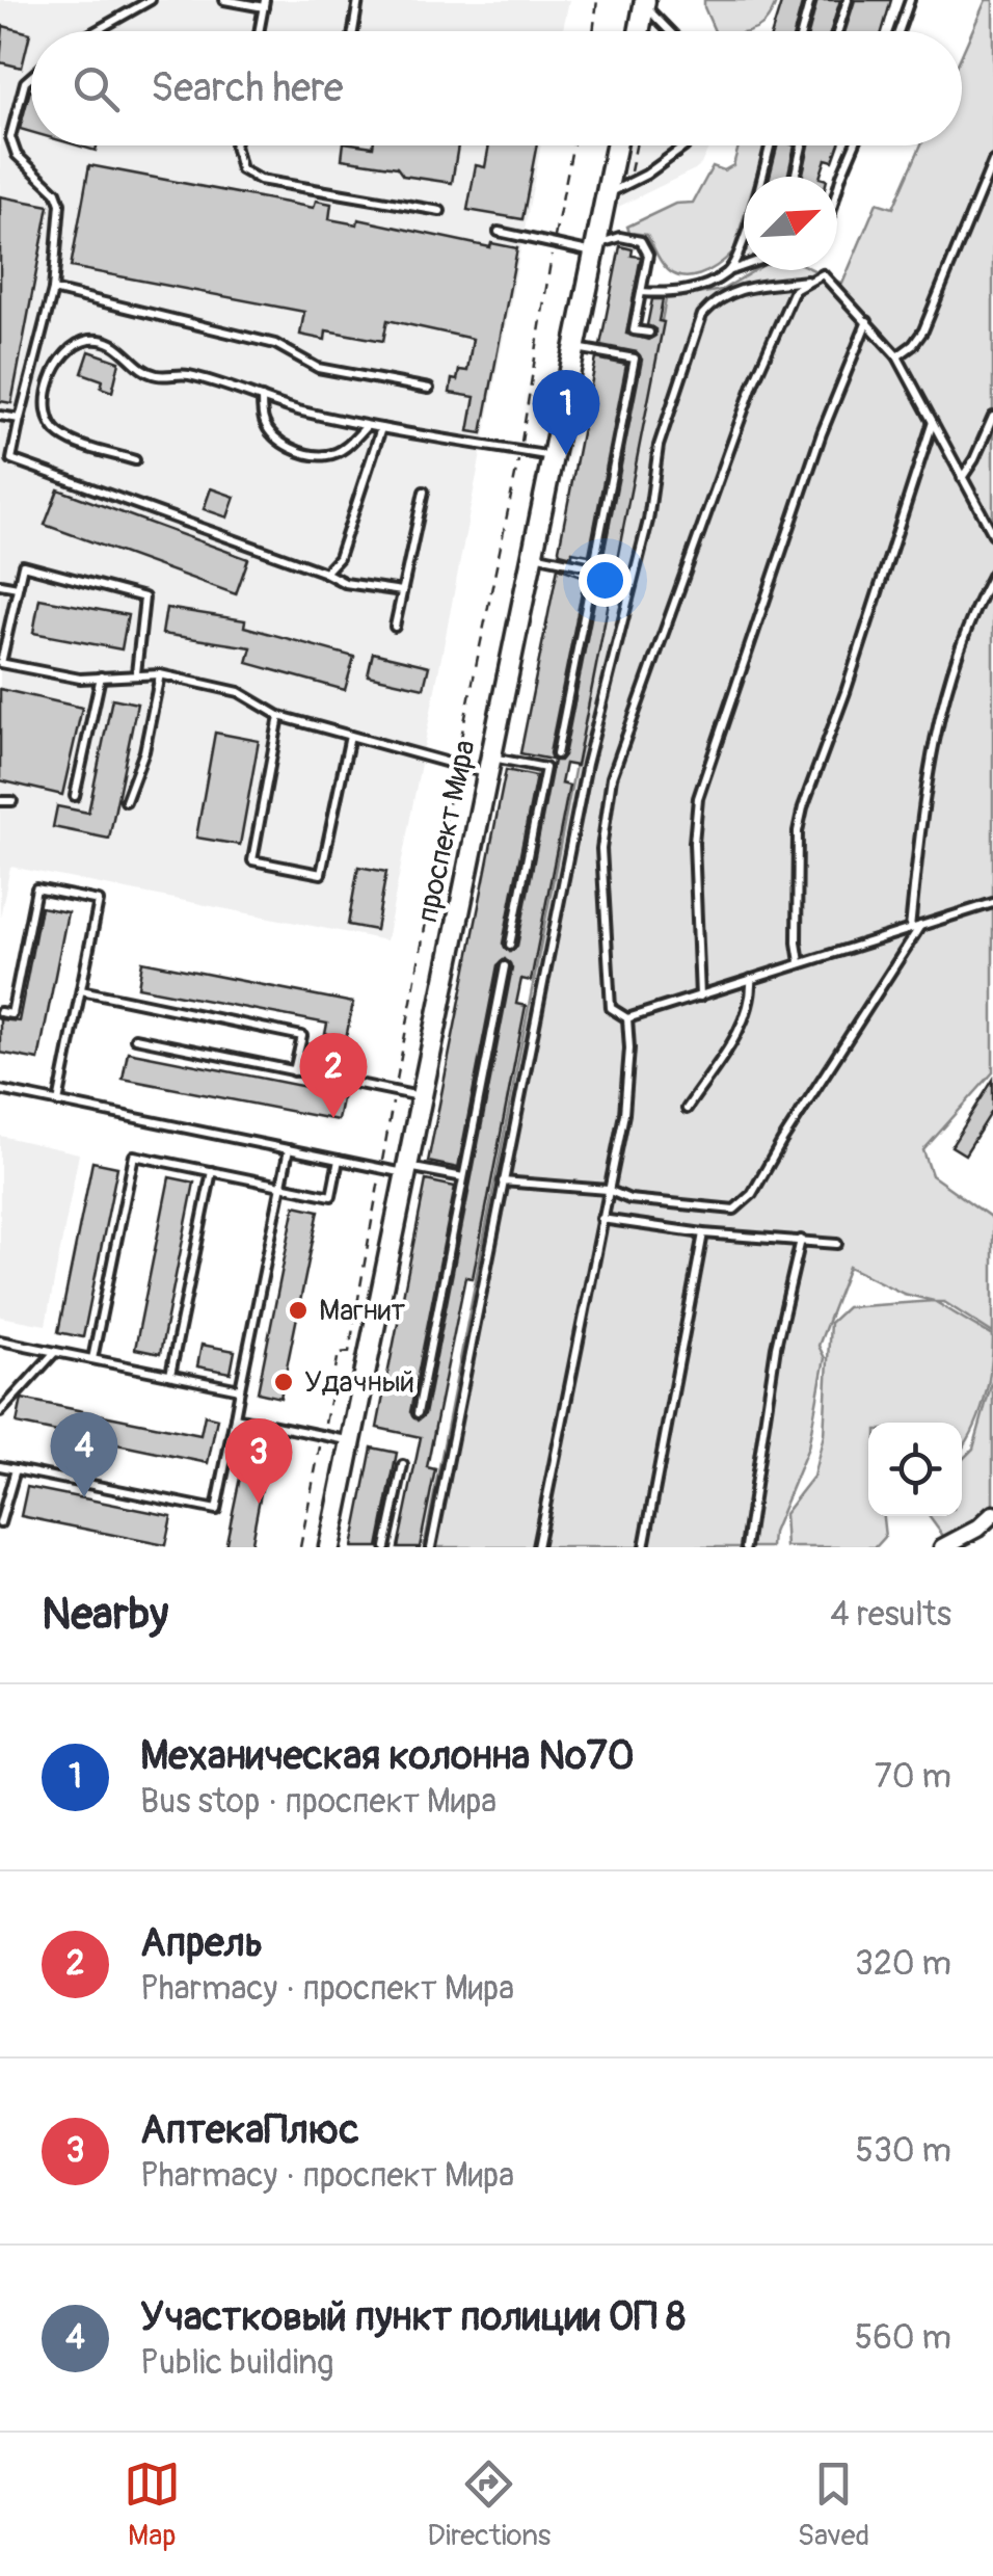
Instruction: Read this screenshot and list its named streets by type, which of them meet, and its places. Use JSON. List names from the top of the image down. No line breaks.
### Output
{"streets":{"street":["проспект Мира"]},"places":["Магнит","Удачный"],"north":"top right","page":{"search":"Search here","pins":["1","2","4","3"],"heading":["Nearby","4 results"],"list":[{"mark":"1","name":"Механическая колонна №70","note":"Bus stop · проспект Мира","value":"70 m"},{"mark":"2","name":"Апрель","note":"Pharmacy · проспект Мира","value":"320 m"},{"mark":"3","name":"АптекаПлюс","note":"Pharmacy · проспект Мира","value":"530 m"},{"mark":"4","name":"Участковый пункт полиции ОП 8","note":"Public building","value":"560 m"}],"nav":["Map","Directions","Saved"]}}
